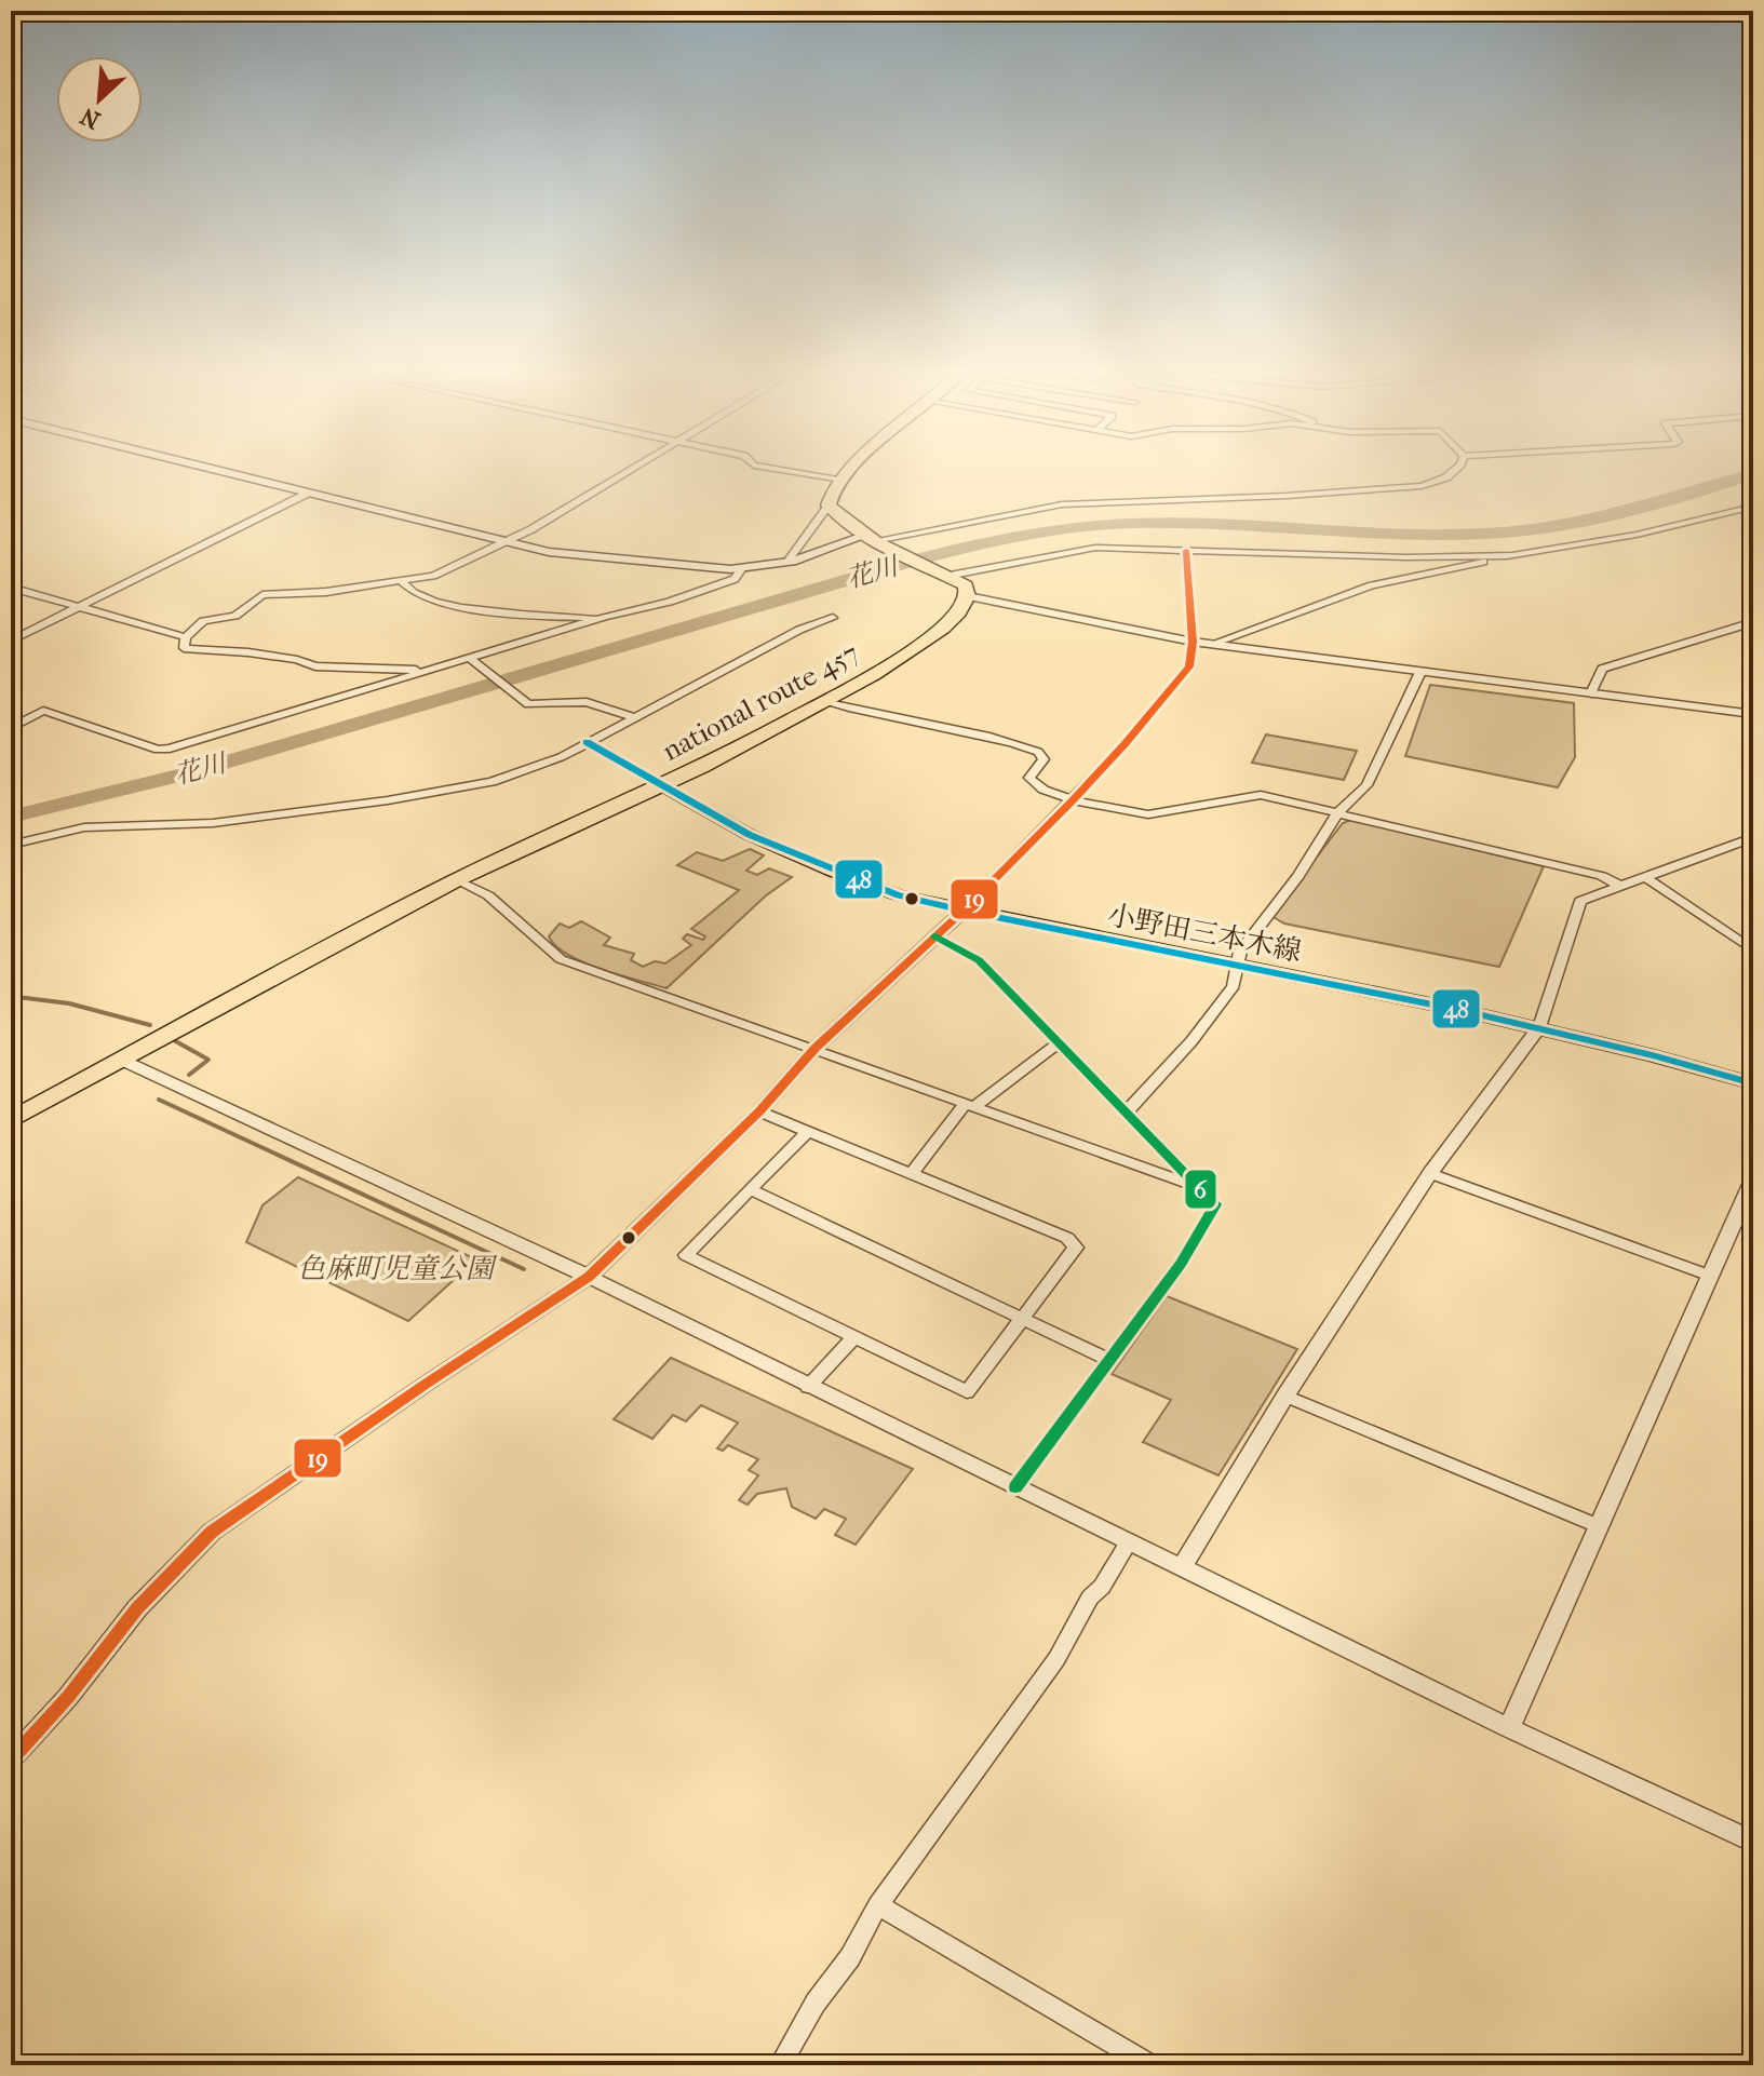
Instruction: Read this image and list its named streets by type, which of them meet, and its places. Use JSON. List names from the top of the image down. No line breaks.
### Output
{"streets":{"highway":["national route 457"],"main road":["小野田三本木線"]},"crossings":[["national route 457","小野田三本木線"]],"water":["花川"],"parks":["色麻町児童公園"],"lines":["transit line 19","transit line 48","transit line 6"],"north":"bottom left"}
